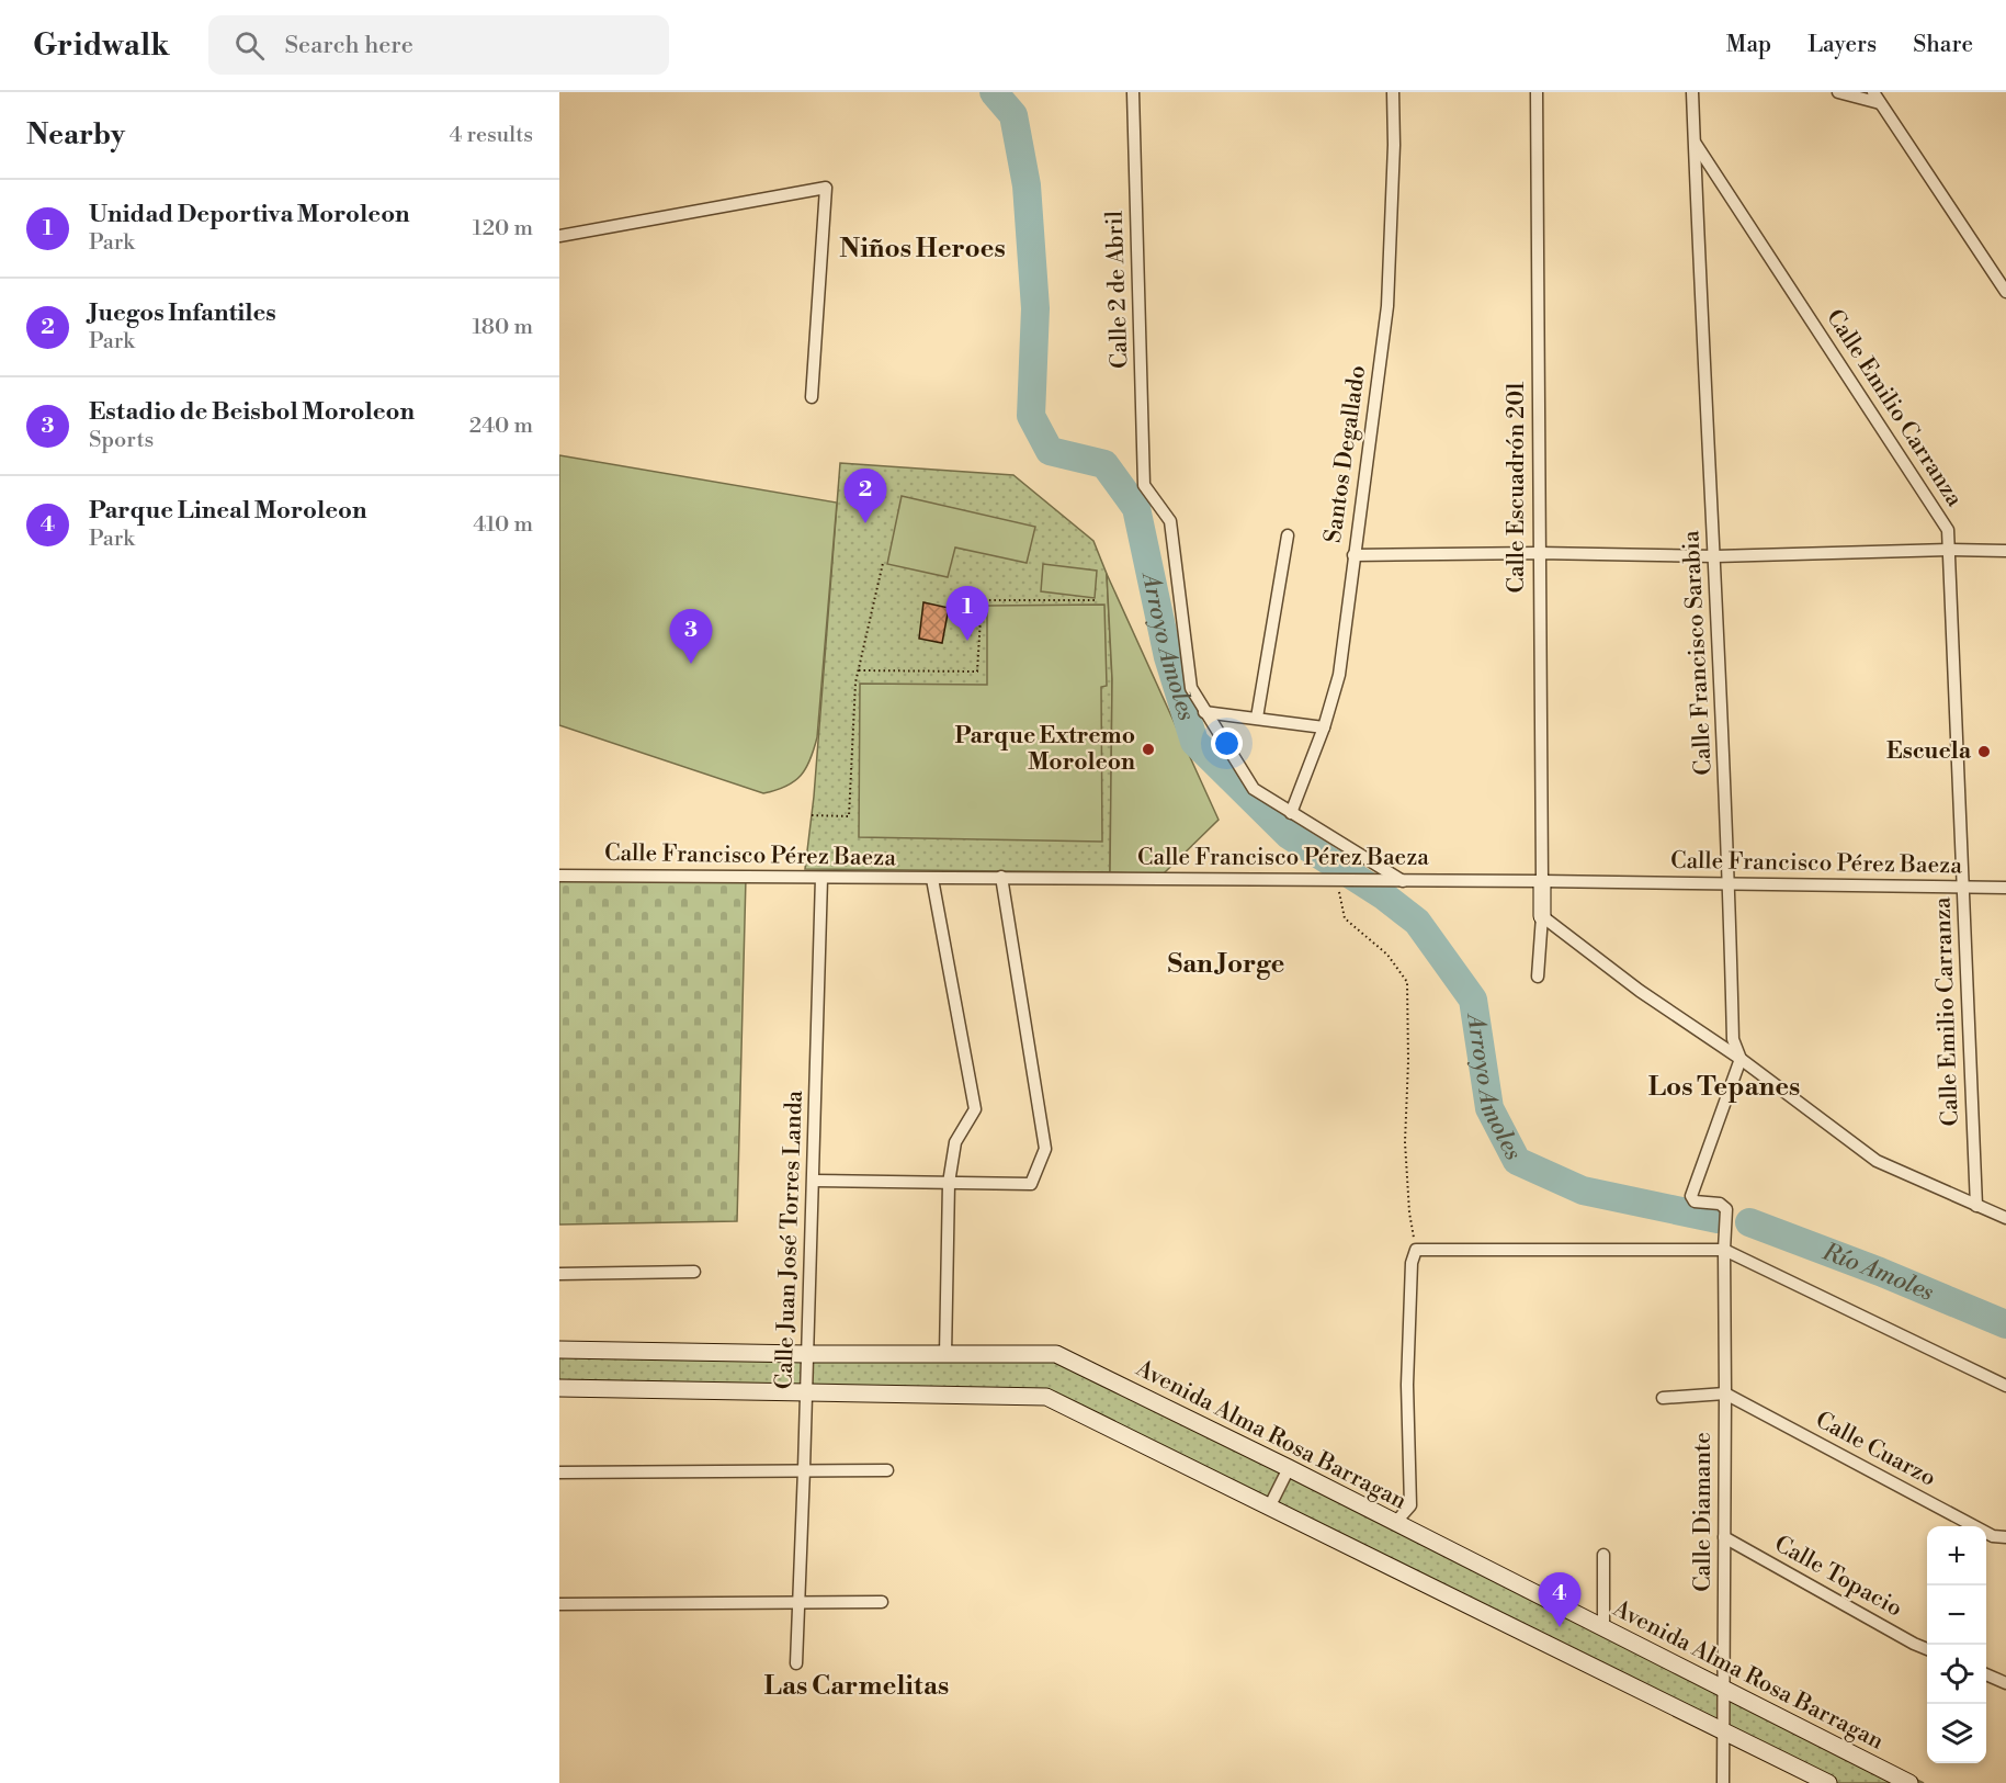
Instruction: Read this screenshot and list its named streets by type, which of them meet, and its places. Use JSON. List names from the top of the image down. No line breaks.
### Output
{"streets":{"street":["Calle 2 de Abril","Calle Emilio Carranza","Santos Degallado","Calle Escuadrón 201","Calle Francisco Sarabia","Calle Francisco Pérez Baeza","Calle Juan José Torres Landa","Avenida Alma Rosa Barragan","Calle Cuarzo","Calle Diamante","Calle Topacio"]},"crossings":[["Calle Emilio Carranza","Calle Francisco Sarabia"],["Calle Emilio Carranza","Calle Francisco Pérez Baeza"],["Calle Escuadrón 201","Calle Francisco Pérez Baeza"],["Calle Francisco Sarabia","Calle Francisco Pérez Baeza"],["Calle Francisco Sarabia","Calle Diamante"],["Calle Francisco Pérez Baeza","Calle Juan José Torres Landa"],["Calle Juan José Torres Landa","Avenida Alma Rosa Barragan"],["Avenida Alma Rosa Barragan","Calle Diamante"],["Calle Cuarzo","Calle Diamante"],["Calle Diamante","Calle Topacio"]],"districts":["Niños Heroes","San Jorge","Los Tepanes","Las Carmelitas"],"water":["Arroyo Amoles","Río Amoles"],"places":["Parque Extremo Moroleon","Escuela"],"page":{"header":"Gridwalk","search":"Search here","nav":["Map","Layers","Share"],"heading":["Nearby","4 results"],"list":[{"mark":"1","name":"Unidad Deportiva Moroleon","note":"Park","value":"120 m"},{"mark":"2","name":"Juegos Infantiles","note":"Park","value":"180 m"},{"mark":"3","name":"Estadio de Beisbol Moroleon","note":"Sports","value":"240 m"},{"mark":"4","name":"Parque Lineal Moroleon","note":"Park","value":"410 m"}],"pins":["2","1","3","4"],"map_buttons":["+","−"]}}
